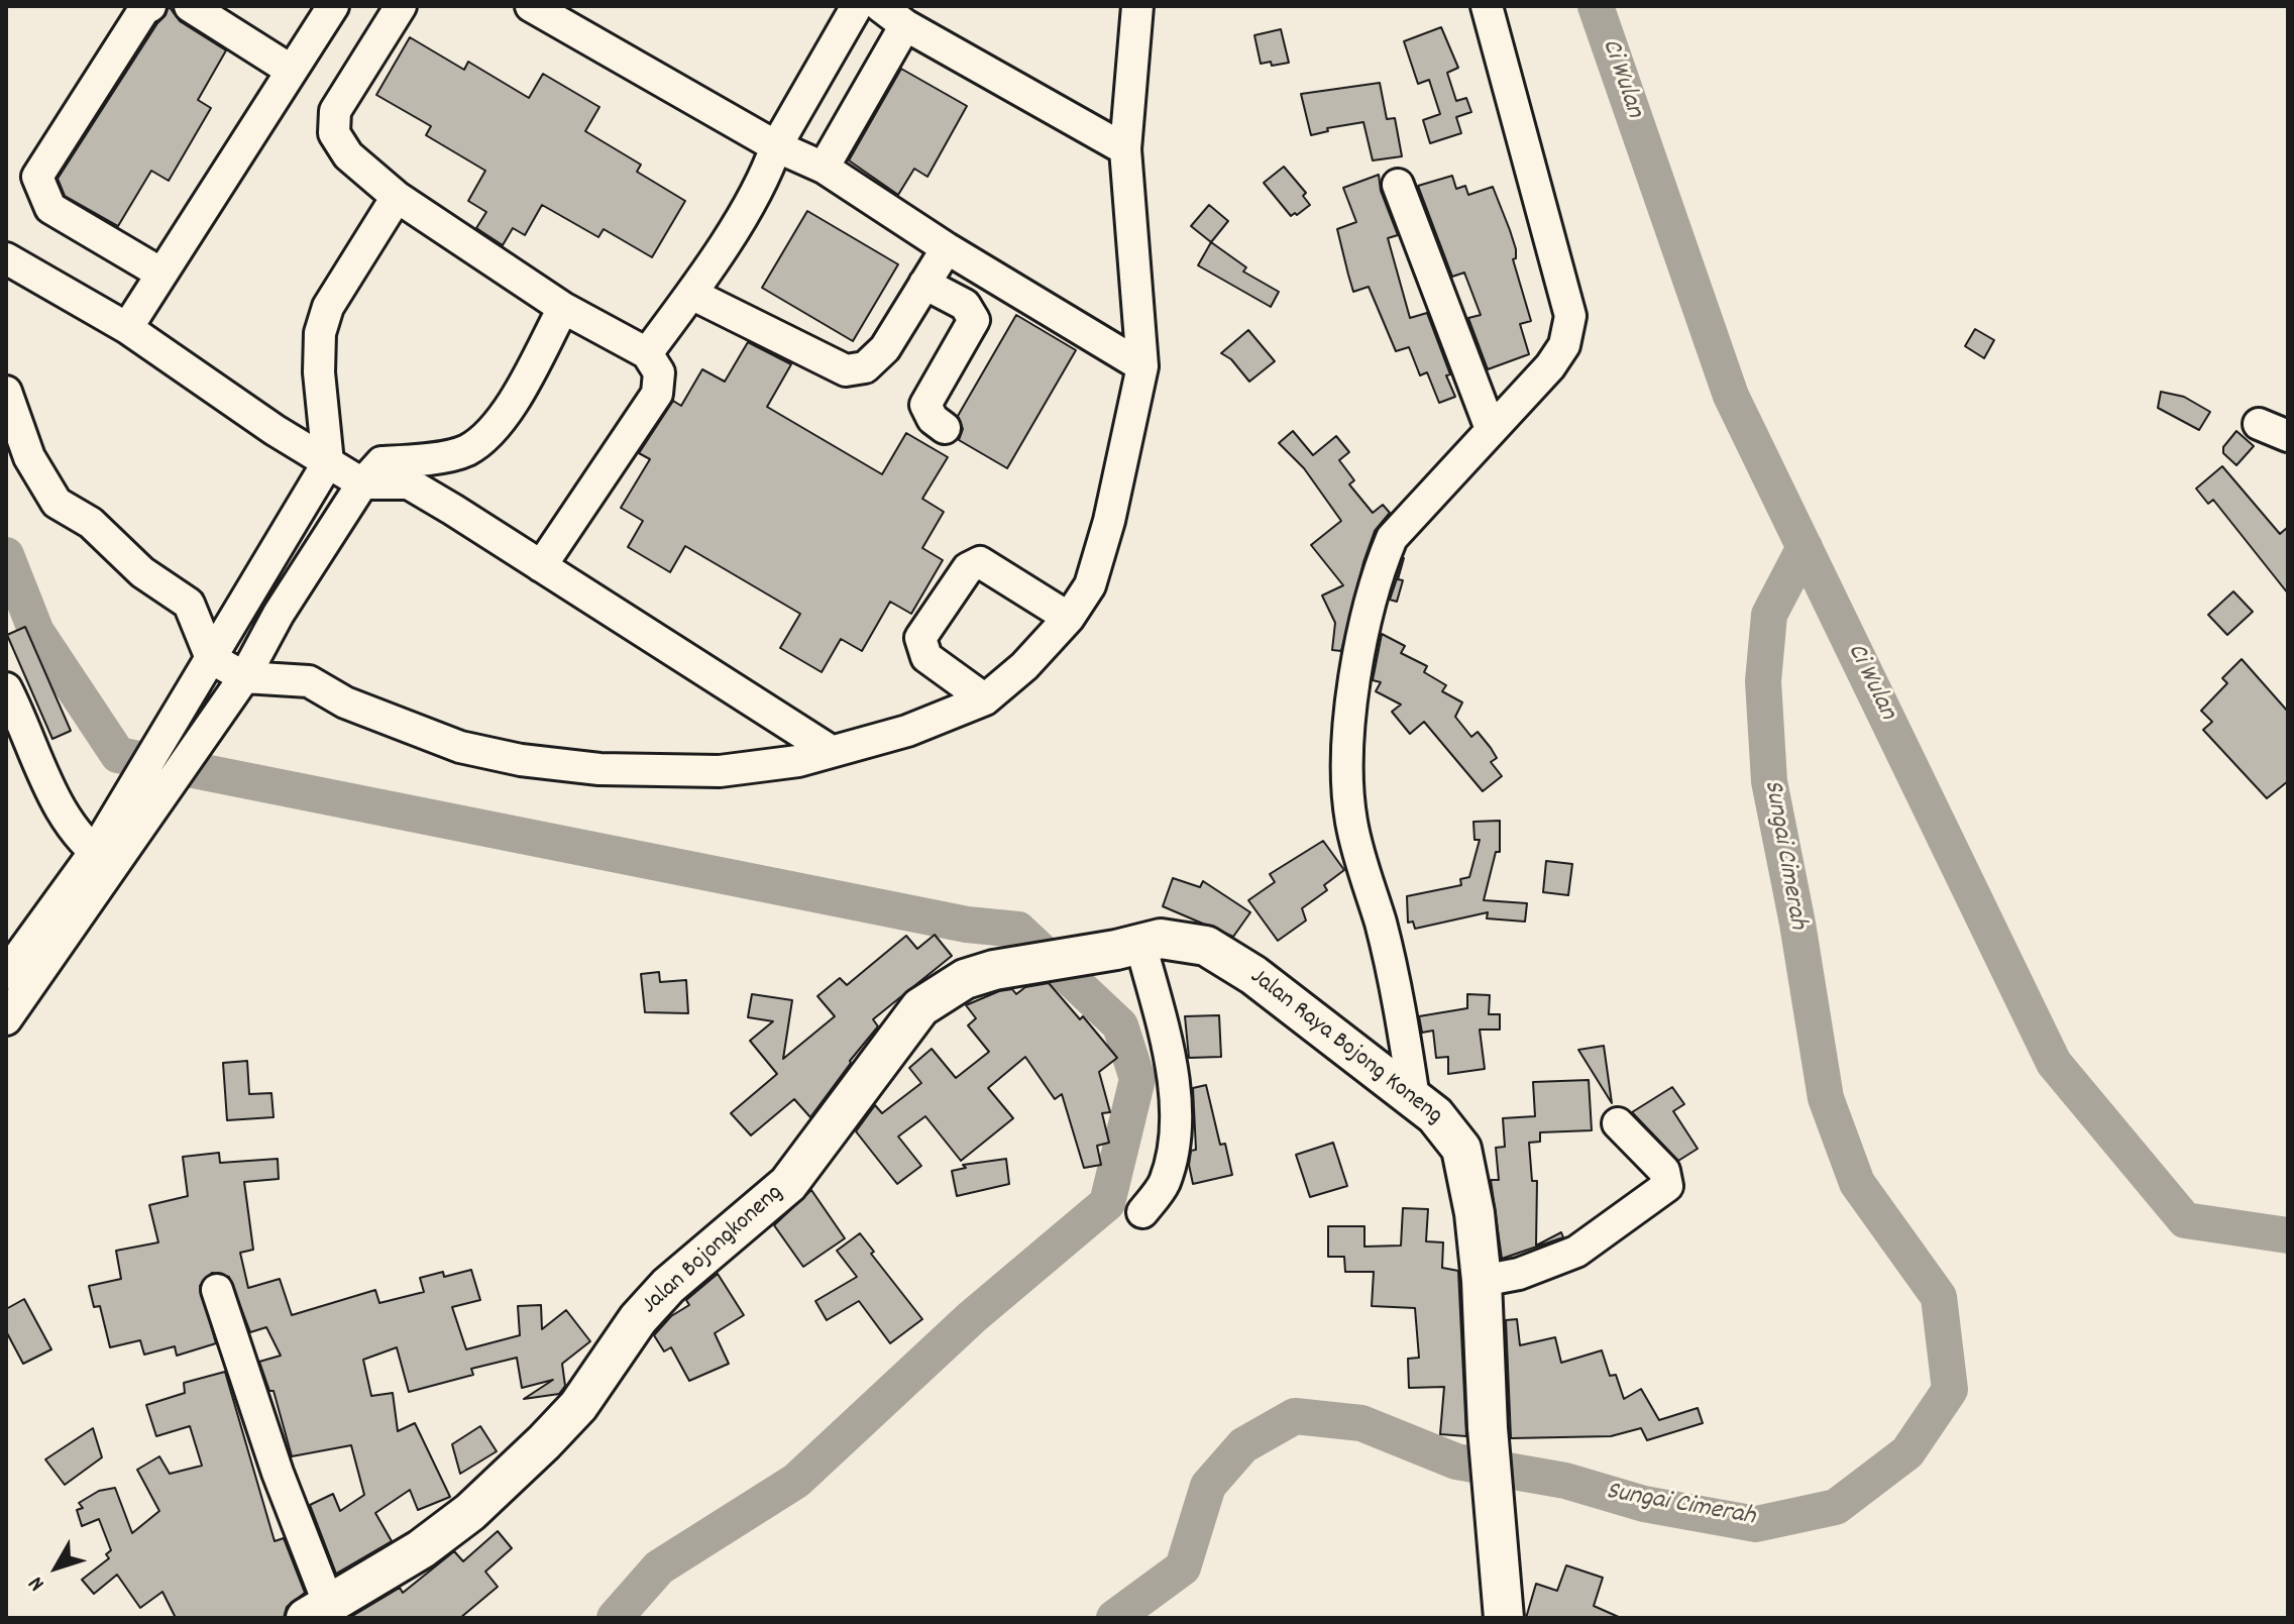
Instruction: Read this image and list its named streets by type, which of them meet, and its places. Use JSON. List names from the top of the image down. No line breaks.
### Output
{"streets":{"main road":["Jalan Raya Bojong Koneng","Jalan Bojongkoneng"]},"crossings":[["Jalan Raya Bojong Koneng","Jalan Bojongkoneng"]],"water":["Ci Wulan","Sungai Cimerah"],"north":"bottom left"}
